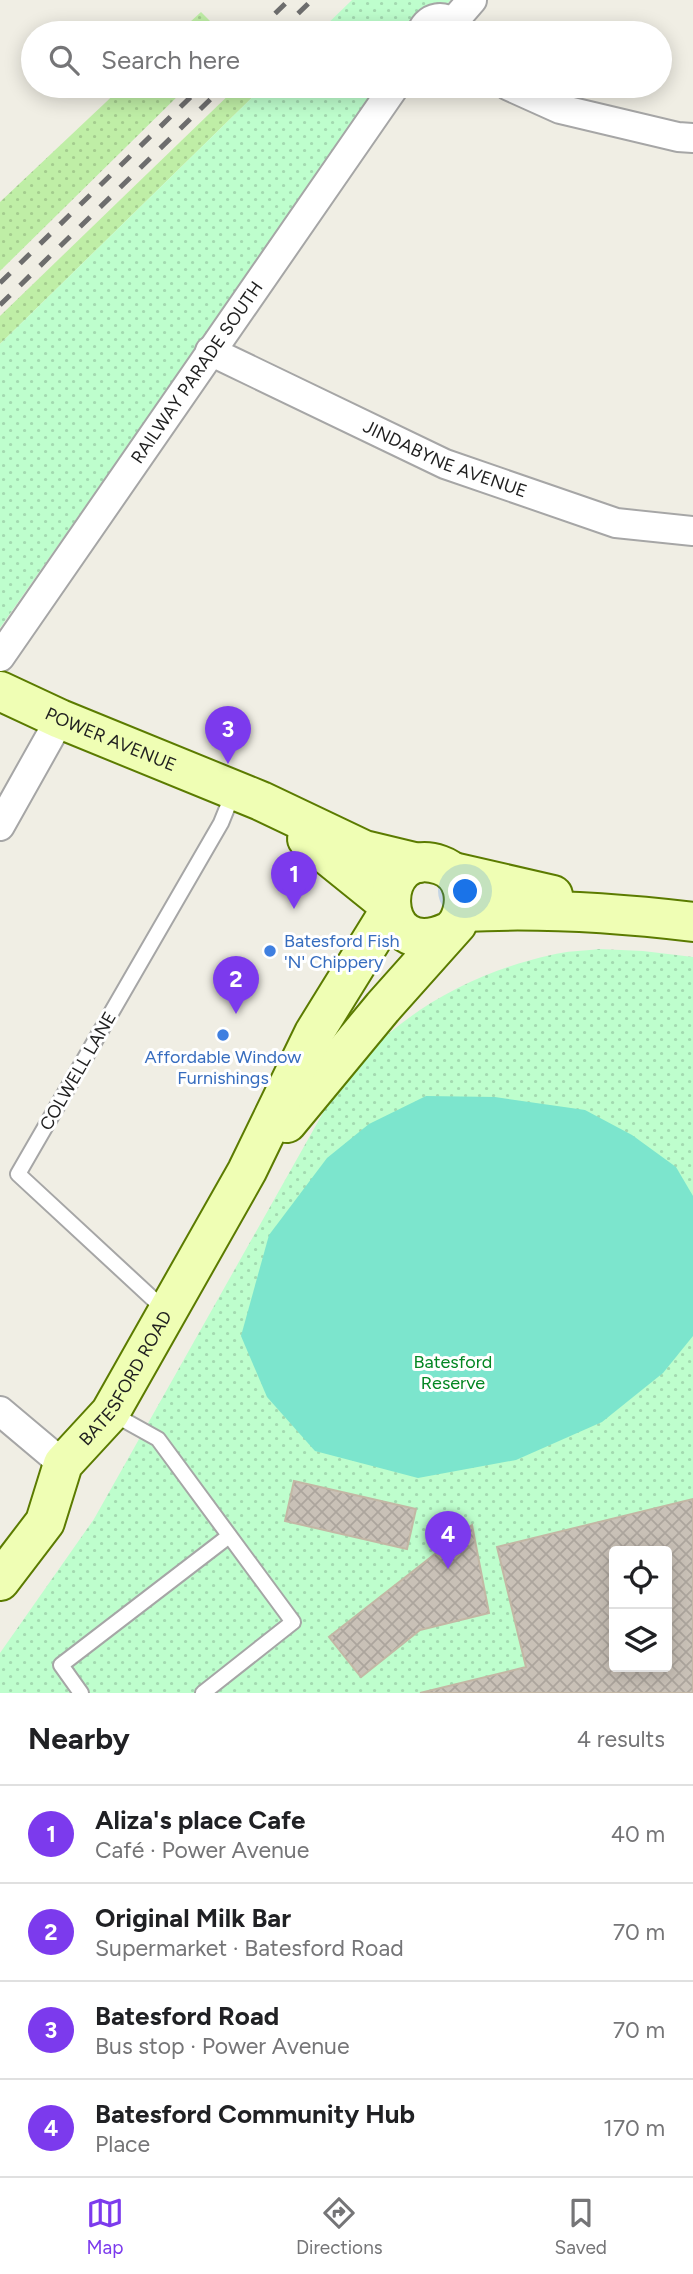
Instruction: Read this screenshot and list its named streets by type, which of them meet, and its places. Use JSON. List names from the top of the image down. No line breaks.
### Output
{"streets":{"street":["RAILWAY PARADE SOUTH","JINDABYNE AVENUE","POWER AVENUE","BATESFORD ROAD"],"lane":["COLWELL LANE"]},"crossings":[["RAILWAY PARADE SOUTH","JINDABYNE AVENUE"],["POWER AVENUE","COLWELL LANE"],["POWER AVENUE","BATESFORD ROAD"],["COLWELL LANE","BATESFORD ROAD"]],"parks":["Batesford Reserve"],"places":["Batesford Fish 'N' Chippery","Affordable Window Furnishings"],"page":{"search":"Search here","pins":["3","1","2","4"],"heading":["Nearby","4 results"],"list":[{"mark":"1","name":"Aliza's place Cafe","note":"Café · Power Avenue","value":"40 m"},{"mark":"2","name":"Original Milk Bar","note":"Supermarket · Batesford Road","value":"70 m"},{"mark":"3","name":"Batesford Road","note":"Bus stop · Power Avenue","value":"70 m"},{"mark":"4","name":"Batesford Community Hub","note":"Place","value":"170 m"}],"nav":["Map","Directions","Saved"]}}
